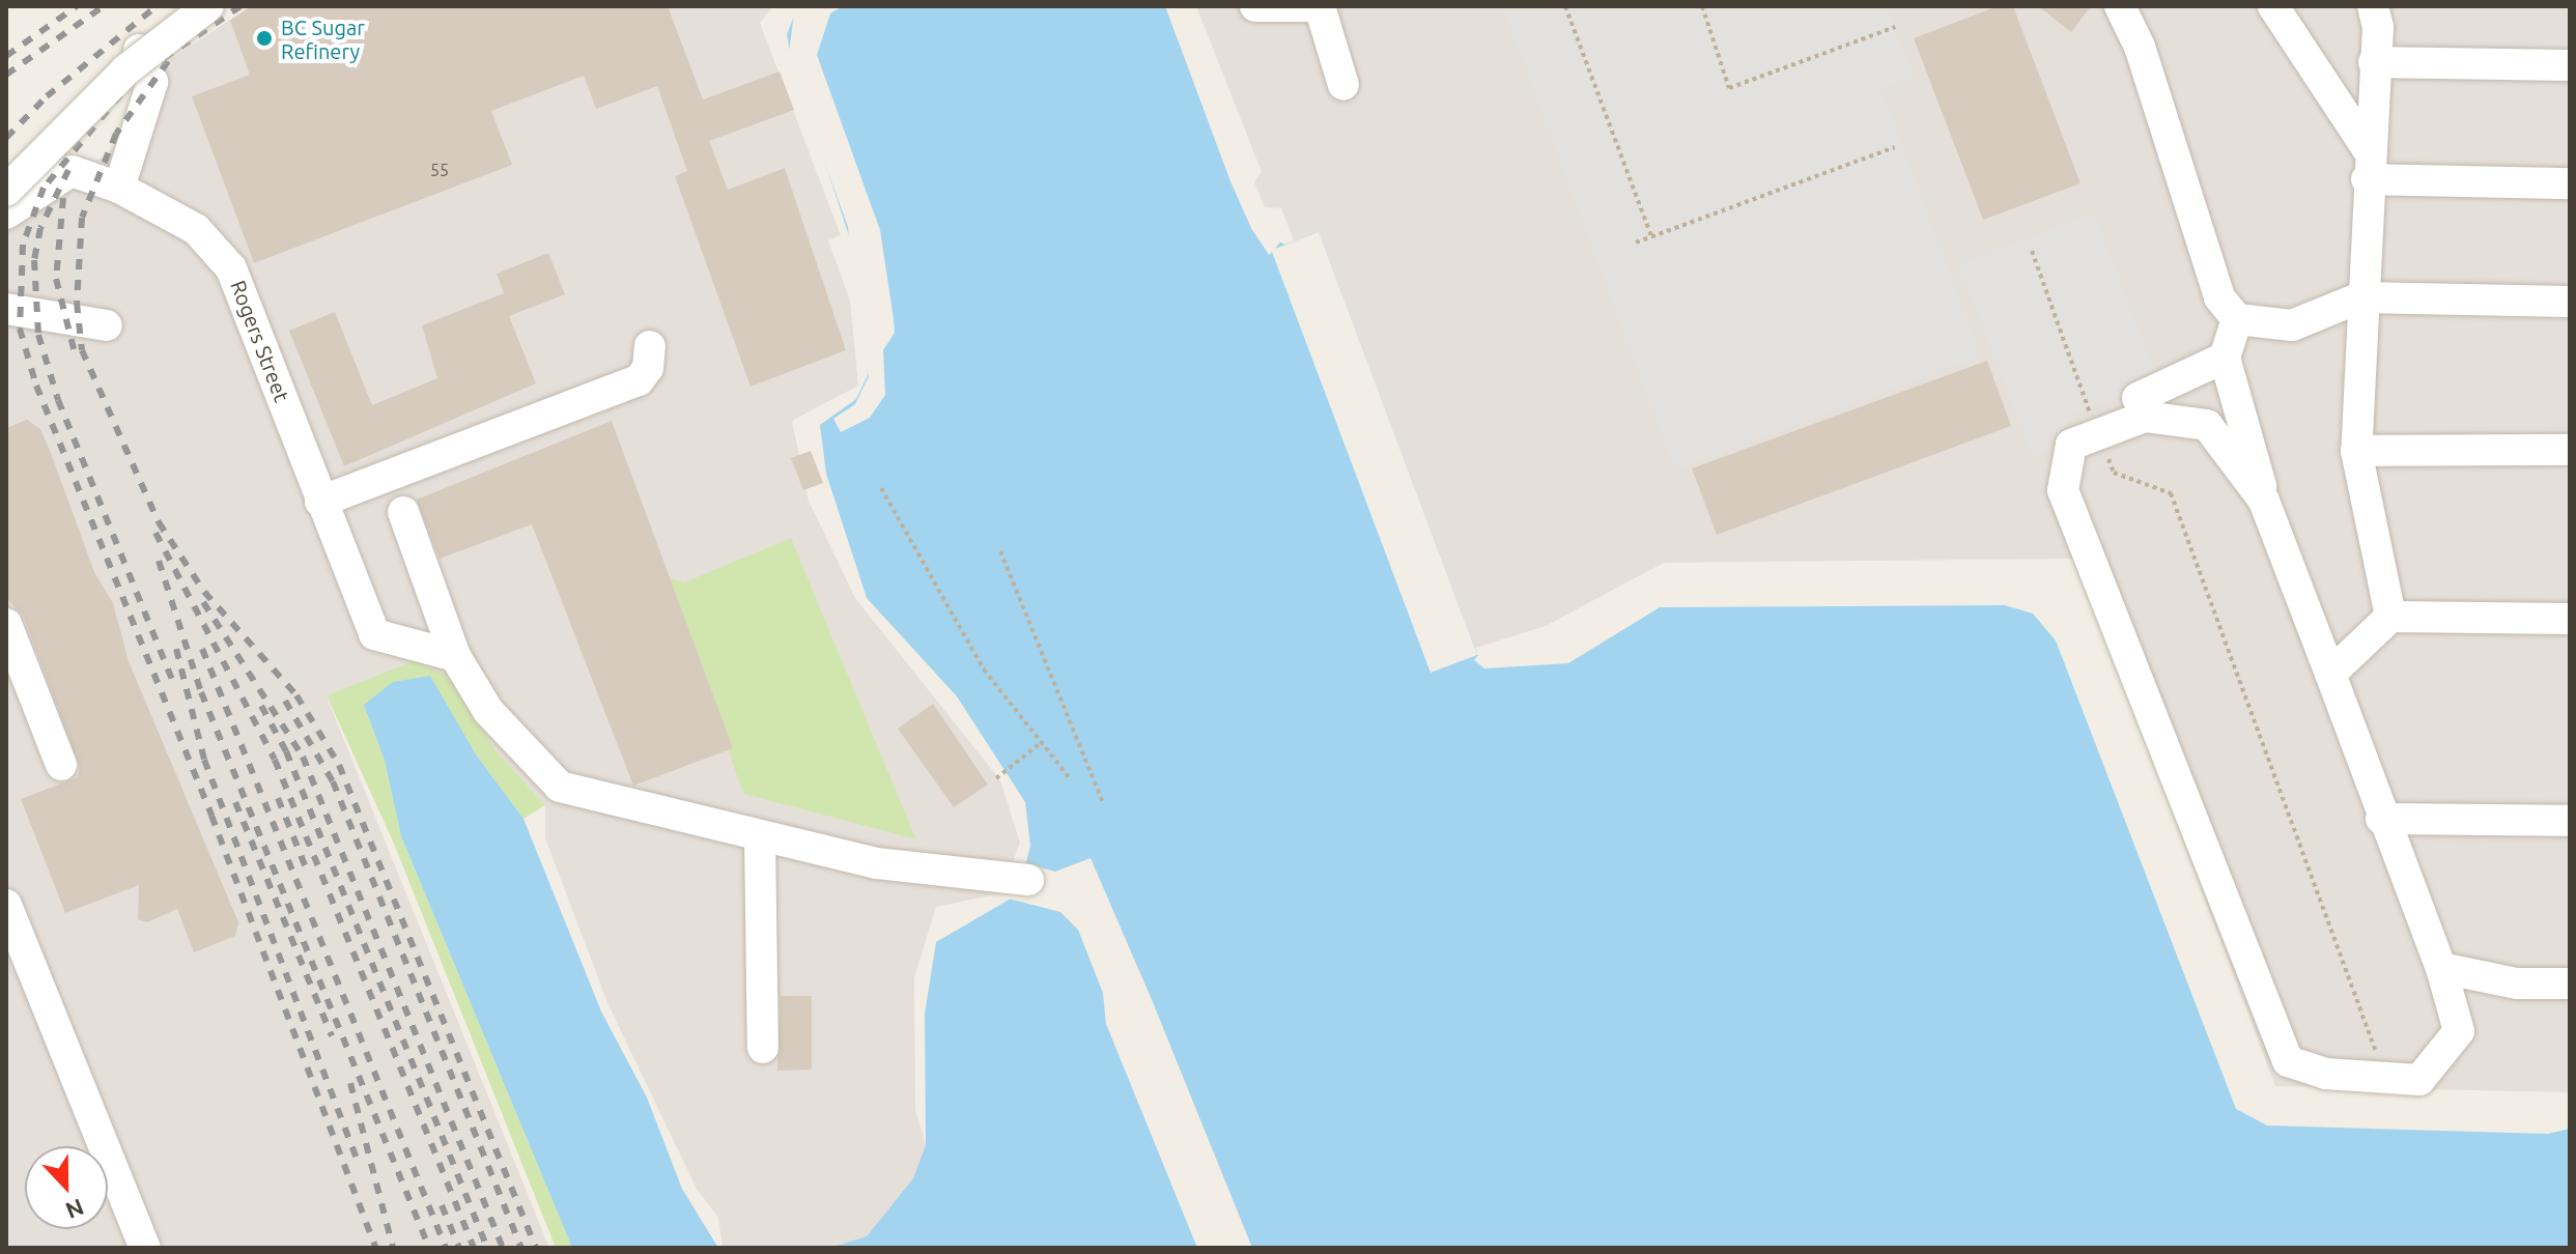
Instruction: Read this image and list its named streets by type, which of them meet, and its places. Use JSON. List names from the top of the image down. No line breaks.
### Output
{"streets":{"street":["Rogers Street"]},"places":["BC Sugar Refinery"],"house_numbers":["55"],"north":"bottom"}
